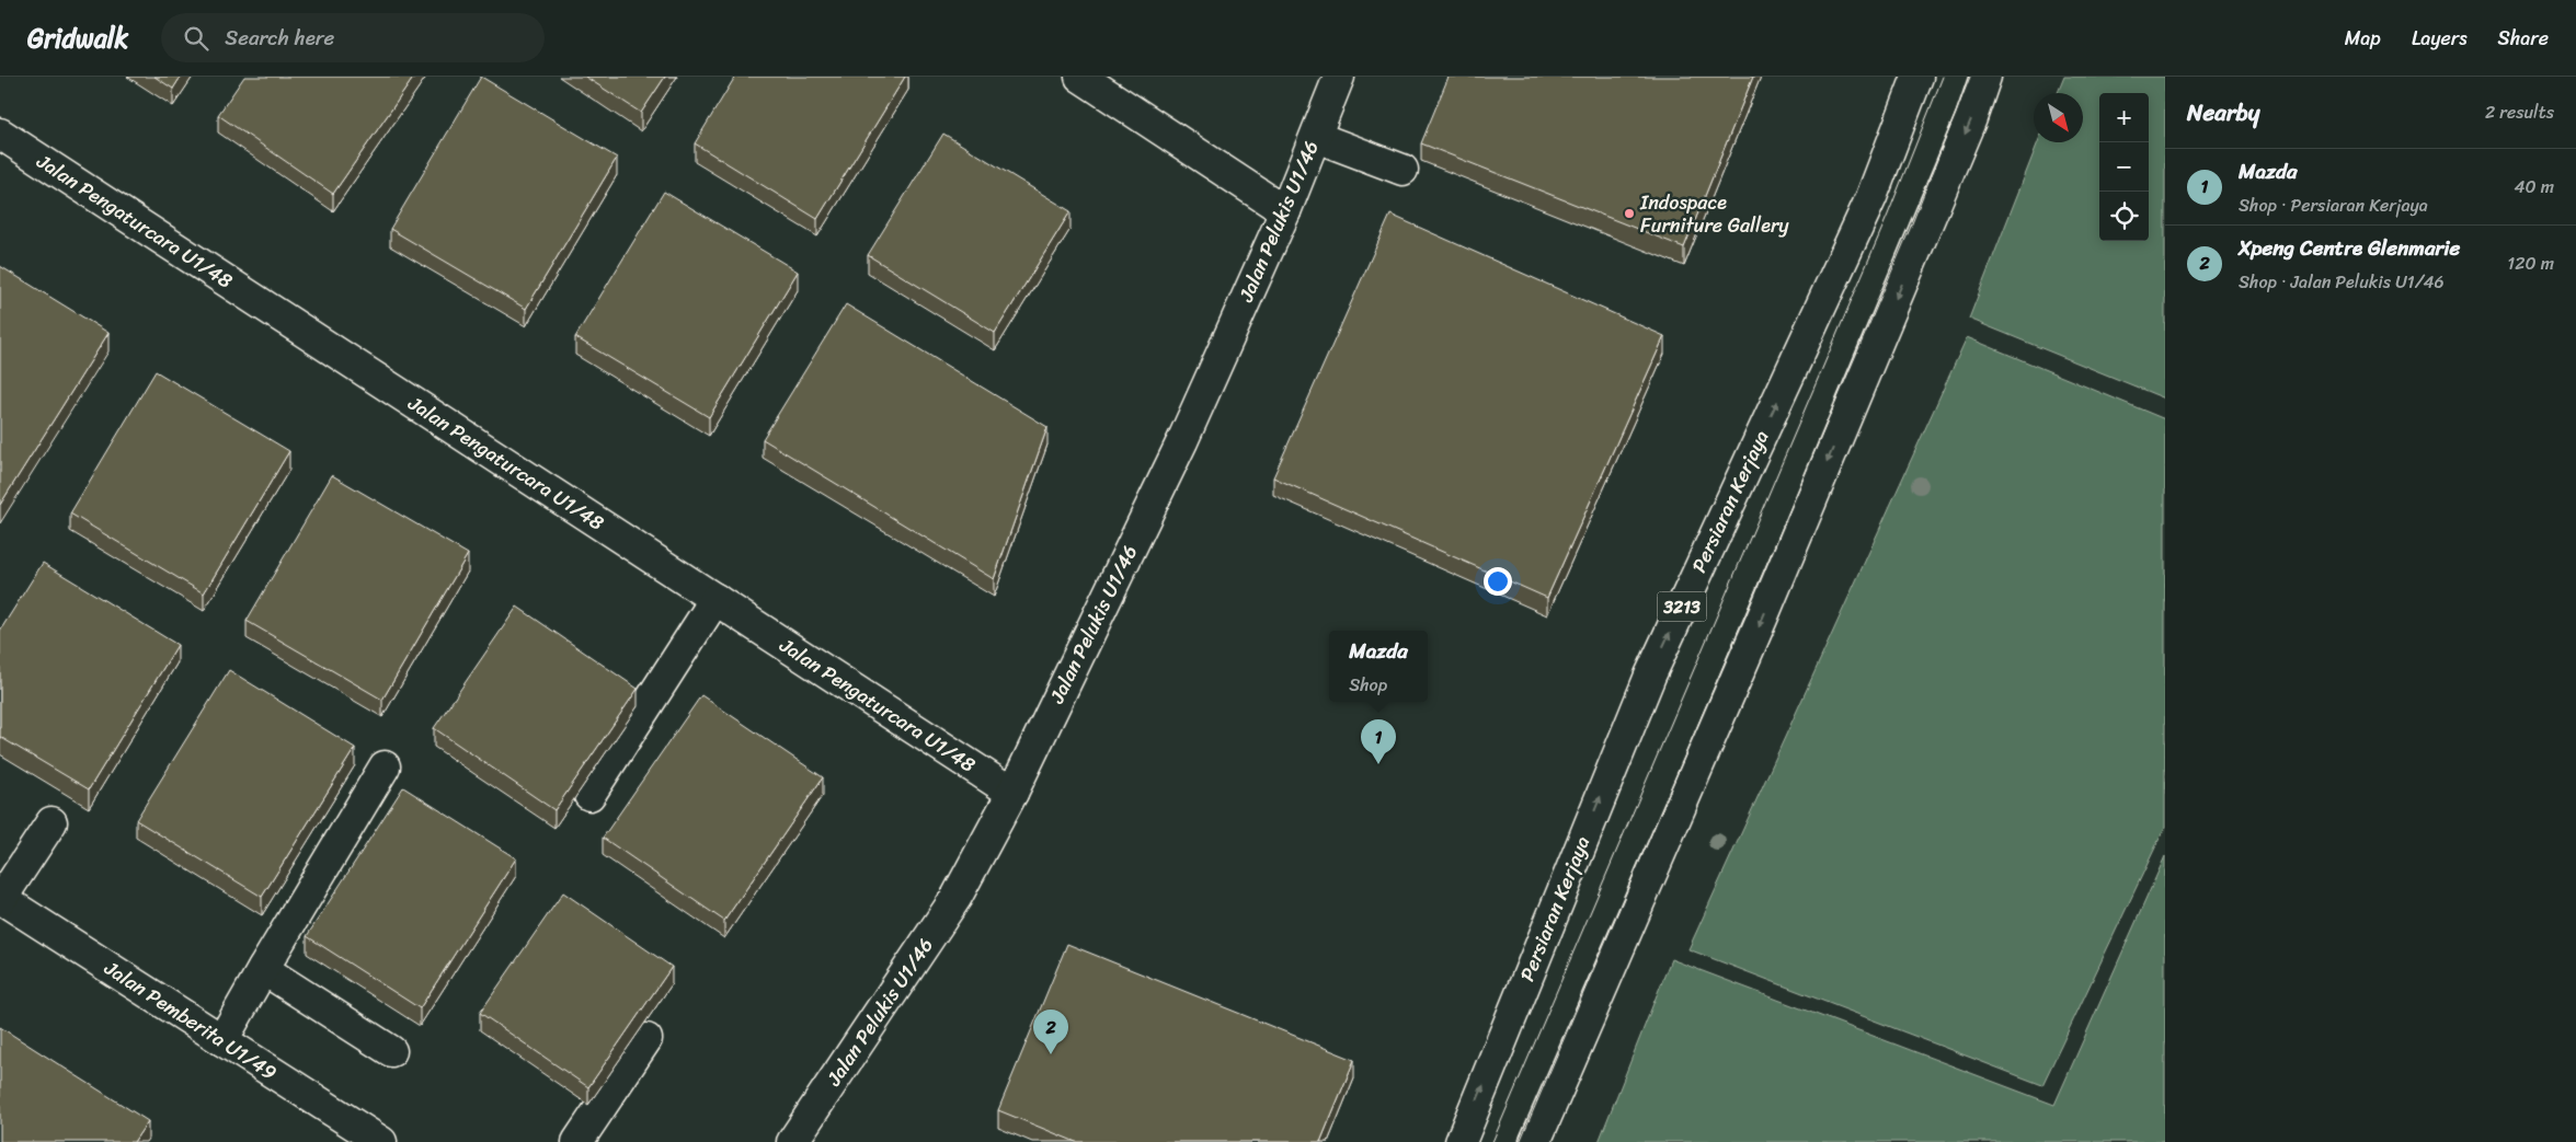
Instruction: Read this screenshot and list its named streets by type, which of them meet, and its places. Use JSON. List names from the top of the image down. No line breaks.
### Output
{"streets":{"street":["Jalan Pengaturcara U1/48","Jalan Pelukis U1/46","Persiaran Kerjaya","3213","Jalan Pemberita U1/49"]},"crossings":[["Jalan Pengaturcara U1/48","Jalan Pelukis U1/46"]],"places":["Indospace Furniture Gallery"],"north":"bottom right","page":{"header":"Gridwalk","search":"Search here","nav":["Map","Layers","Share"],"heading":["Nearby","2 results"],"map_buttons":["+","−"],"list":[{"mark":"1","name":"Mazda","note":"Shop · Persiaran Kerjaya","value":"40 m"},{"mark":"2","name":"Xpeng Centre Glenmarie","note":"Shop · Jalan Pelukis U1/46","value":"120 m"}],"popup":["Mazda","Shop"],"pins":["1","2"]}}
